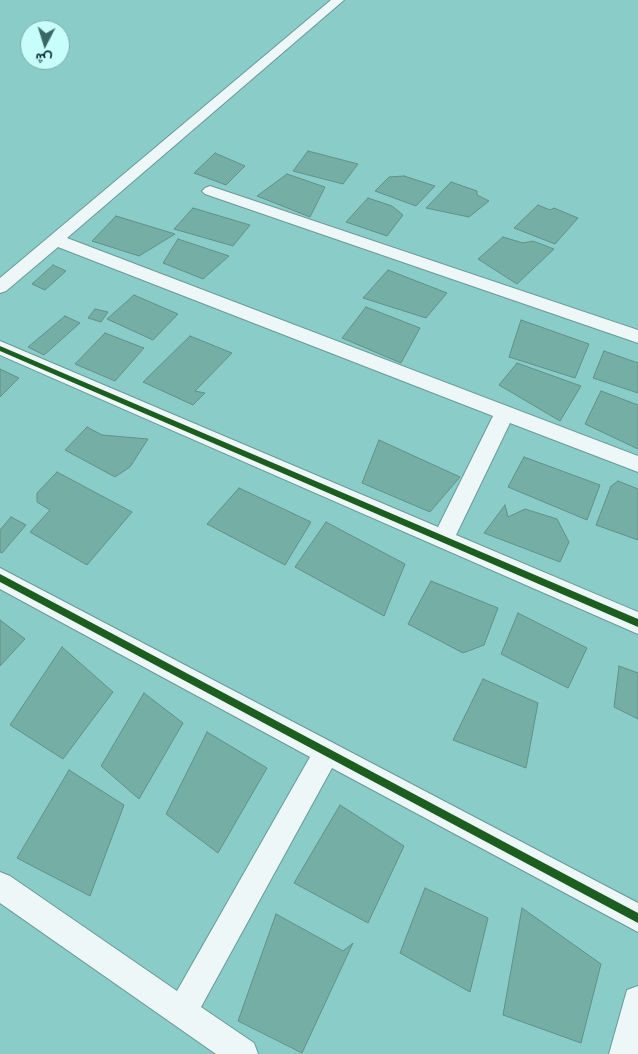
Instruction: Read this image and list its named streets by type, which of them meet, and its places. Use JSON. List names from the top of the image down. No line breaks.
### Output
{"north":"bottom"}
